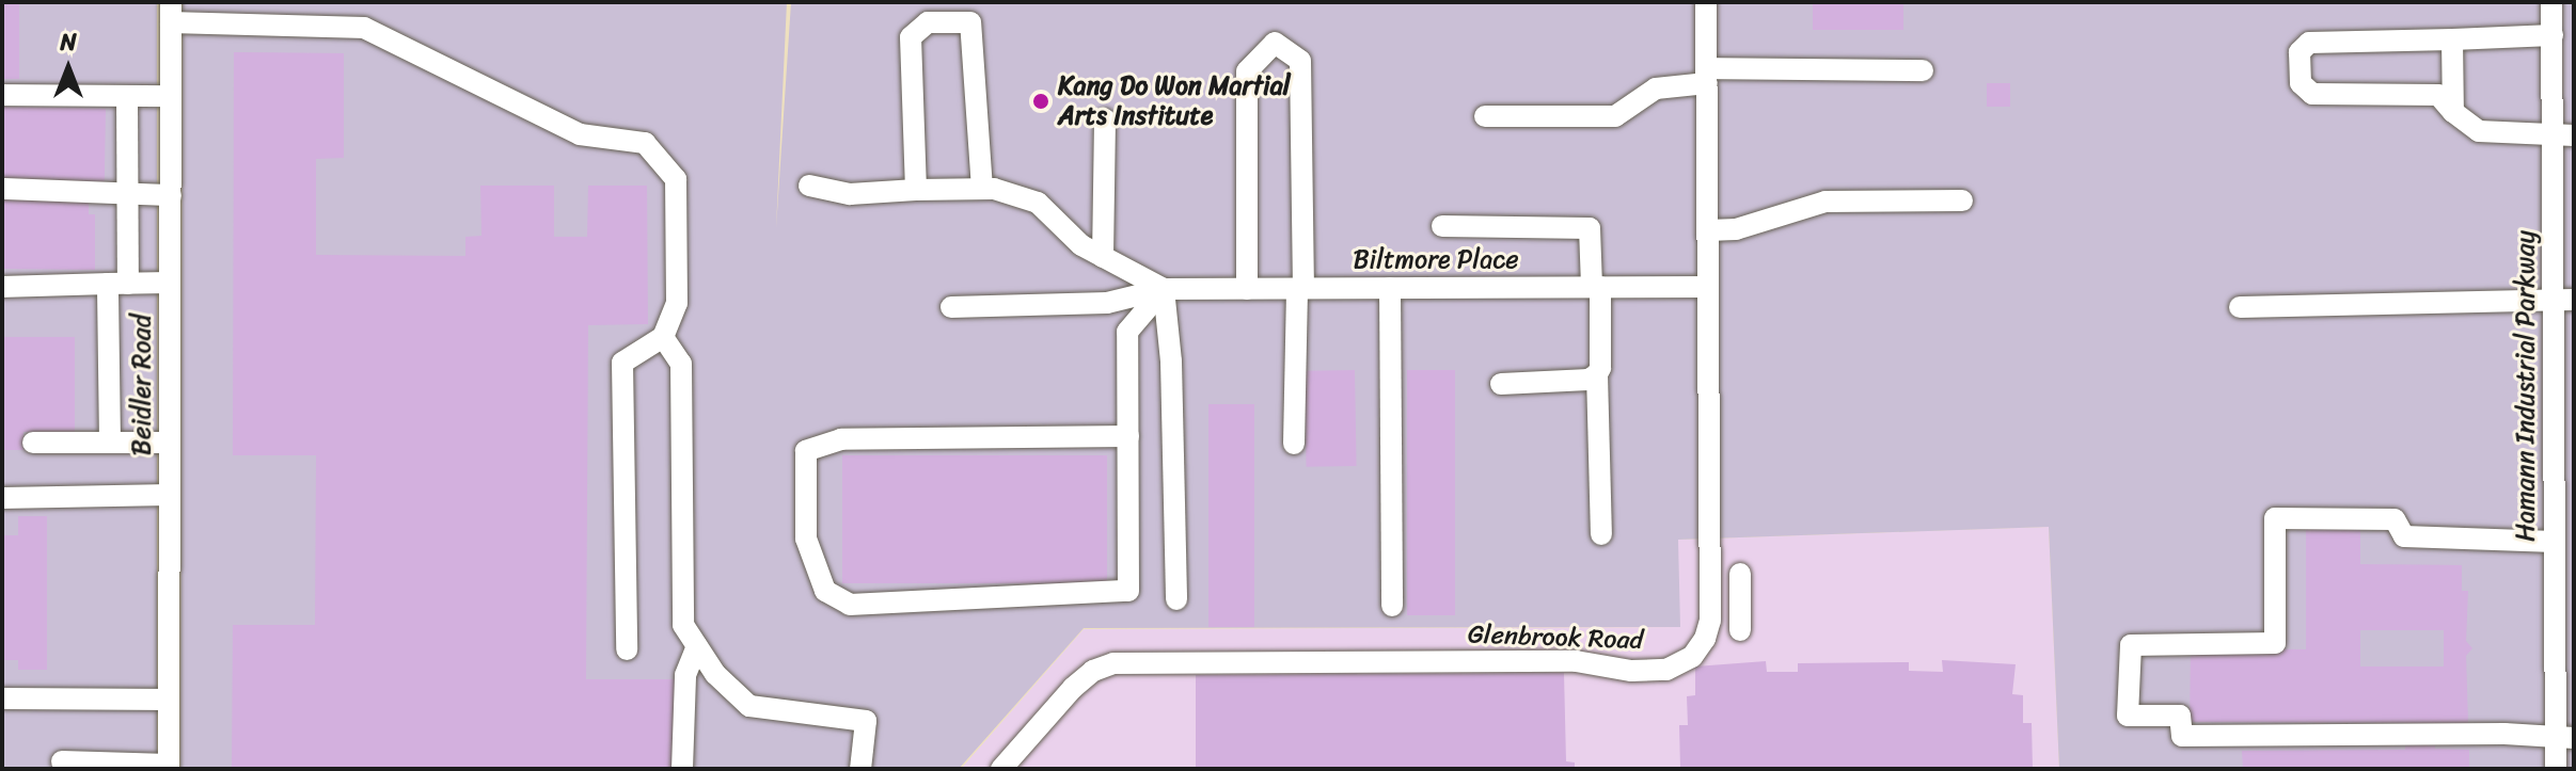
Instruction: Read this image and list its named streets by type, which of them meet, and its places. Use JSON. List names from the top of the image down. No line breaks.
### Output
{"streets":{"street":["Biltmore Place","Beidler Road","Hamann Industrial Parkway","Glenbrook Road"]},"crossings":[["Biltmore Place","Glenbrook Road"]],"places":["Kang Do Won Martial Arts Institute"],"north":"top"}
